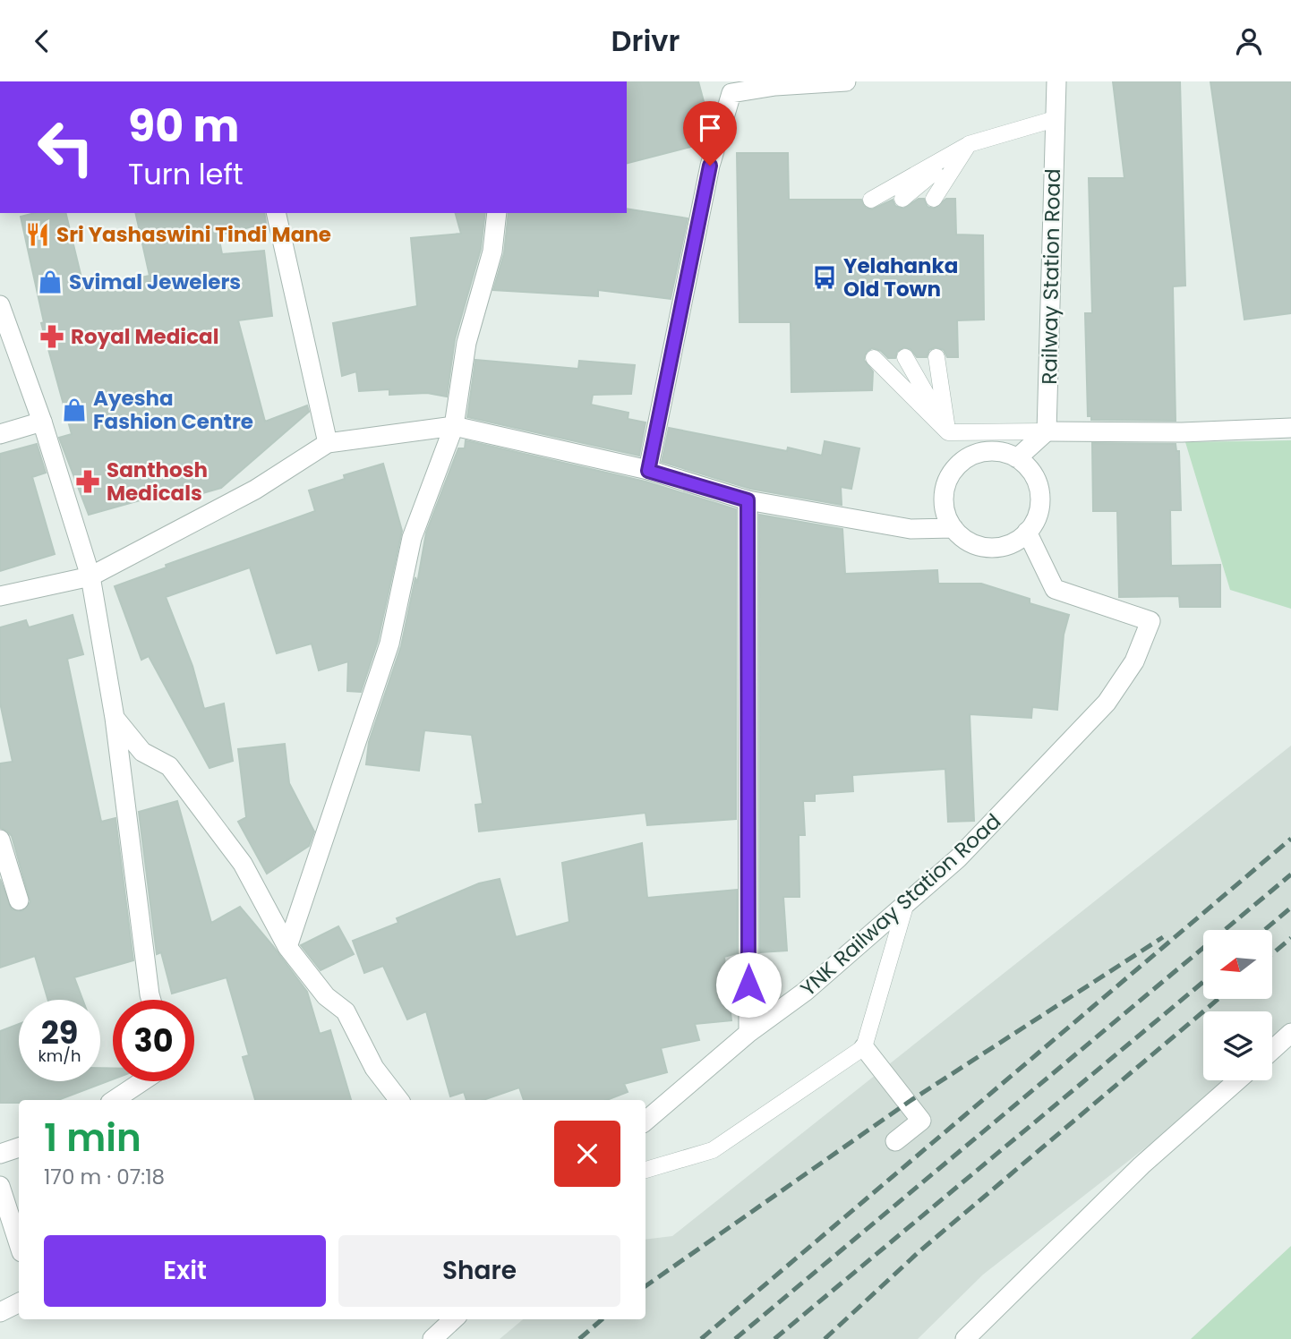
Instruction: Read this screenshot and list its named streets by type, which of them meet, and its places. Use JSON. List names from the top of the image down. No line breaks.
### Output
{"streets":{"street":["Railway Station Road","YNK Railway Station Road"]},"places":{"restaurant":["Sri Yashaswini Tindi Mane"],"bus stop":["Yelahanka Old Town"],"shop":["Svimal Jewelers","Ayesha Fashion Centre"],"pharmacy":["Royal Medical","Santhosh Medicals"]},"north":"left","page":{"header":"Drivr","turn":["90 m","Turn left"],"speed":"29 km/h","limit":"30","heading":["1 min","170 m · 07:18"],"buttons":["Exit","Share"]}}
